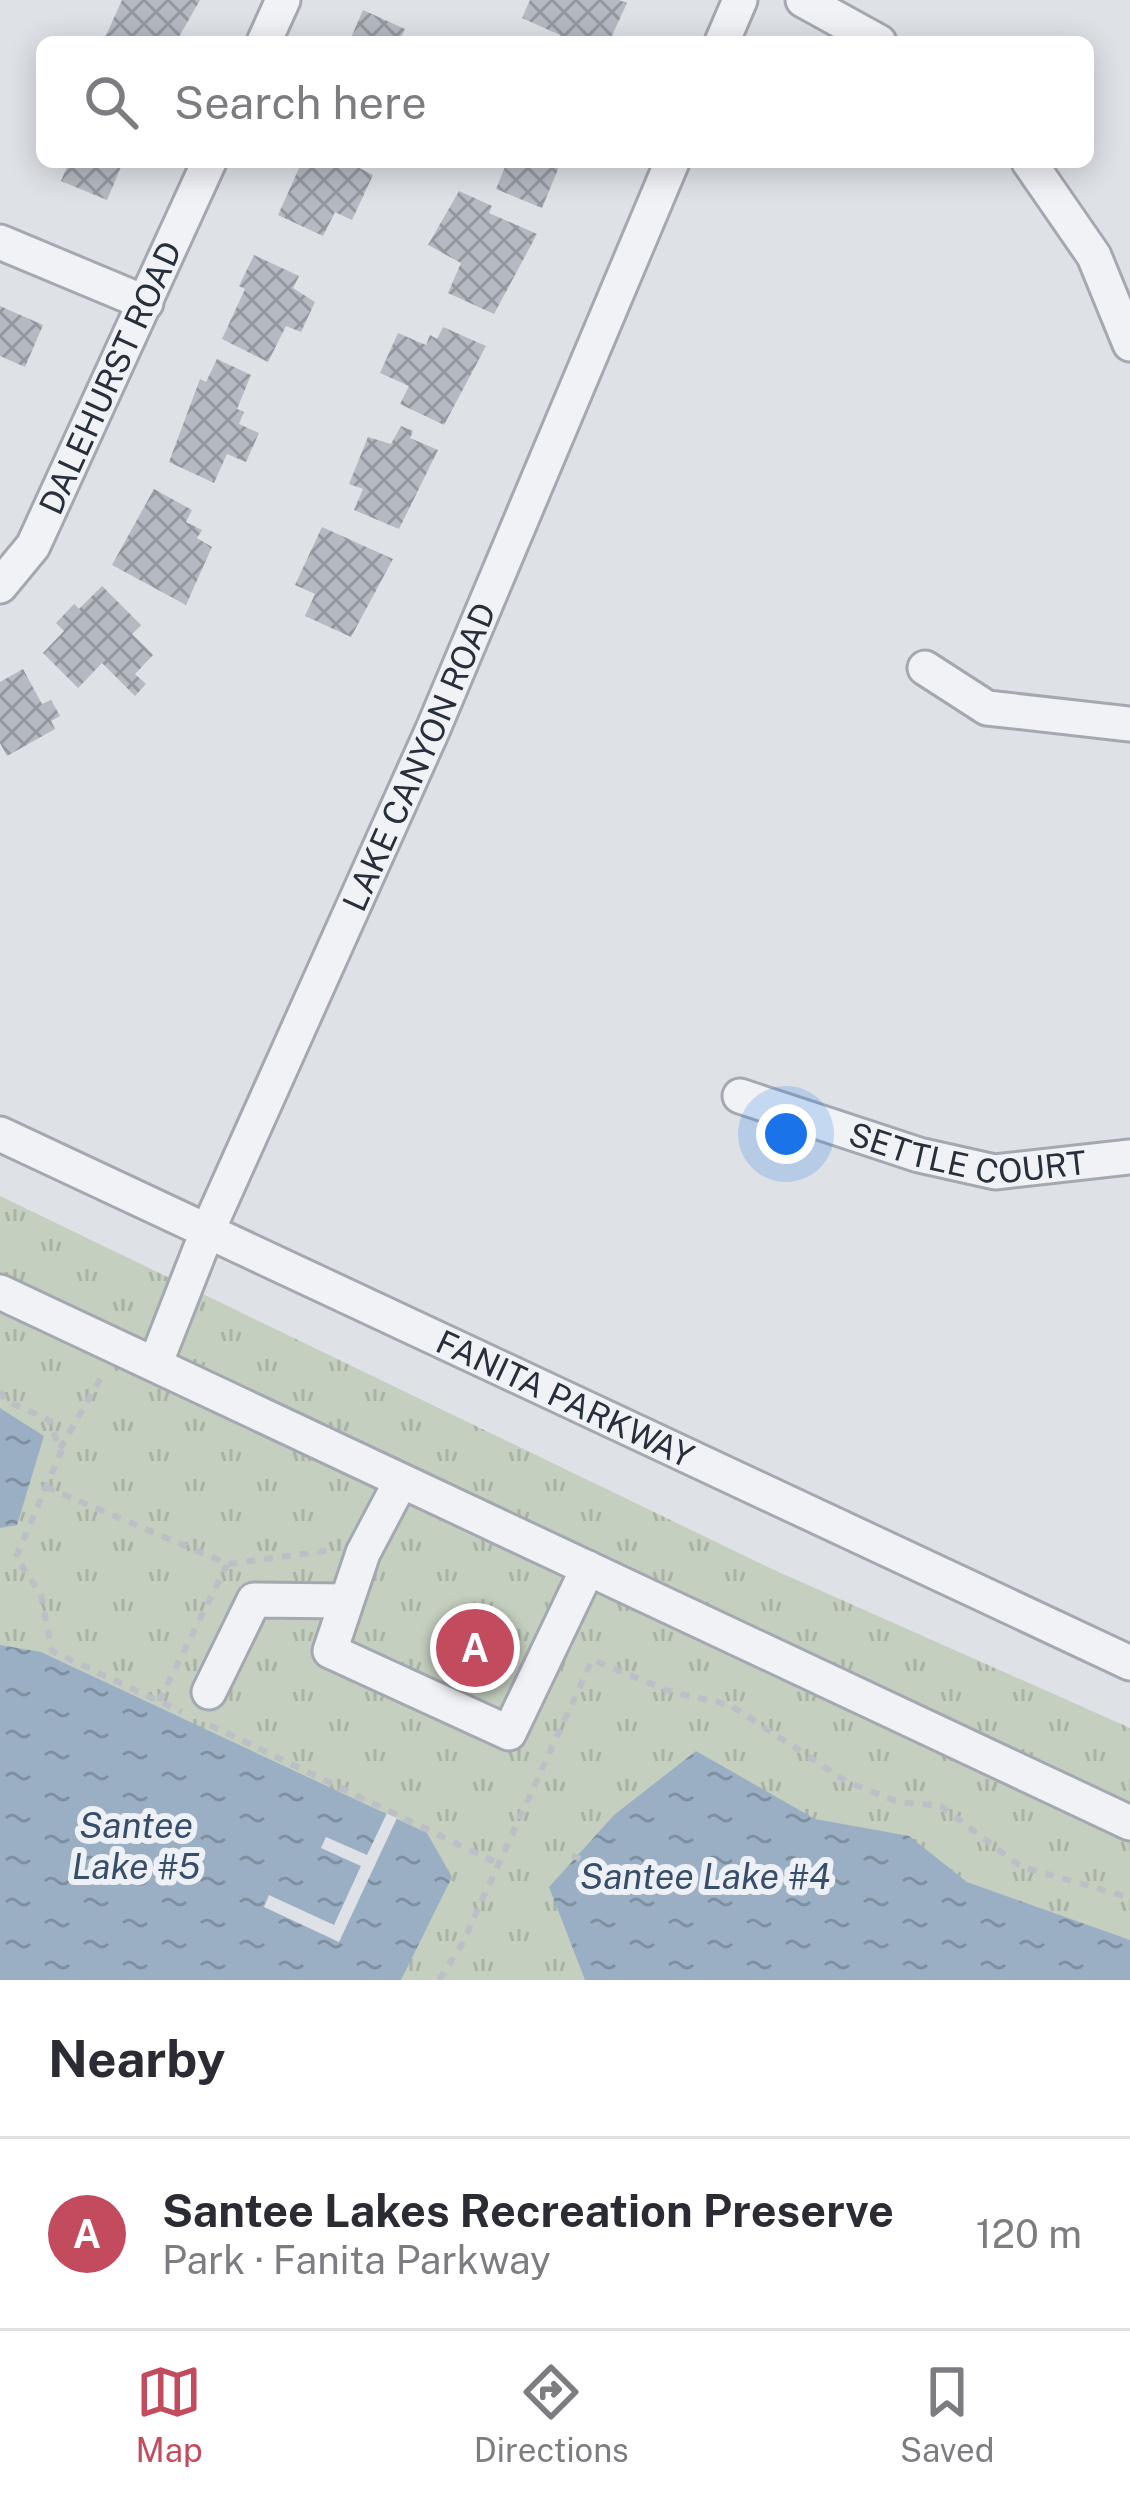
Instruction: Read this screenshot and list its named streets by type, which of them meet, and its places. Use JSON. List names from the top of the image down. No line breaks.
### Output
{"streets":{"street":["DALEHURST ROAD","LAKE CANYON ROAD","SETTLE COURT","FANITA PARKWAY"]},"crossings":[["LAKE CANYON ROAD","FANITA PARKWAY"]],"water":["Santee Lake #5","Santee Lake #4"],"page":{"search":"Search here","pins":"A","heading":"Nearby","list":[{"mark":"A","name":"Santee Lakes Recreation Preserve","note":"Park · Fanita Parkway","value":"120 m"}],"nav":["Map","Directions","Saved"]}}
